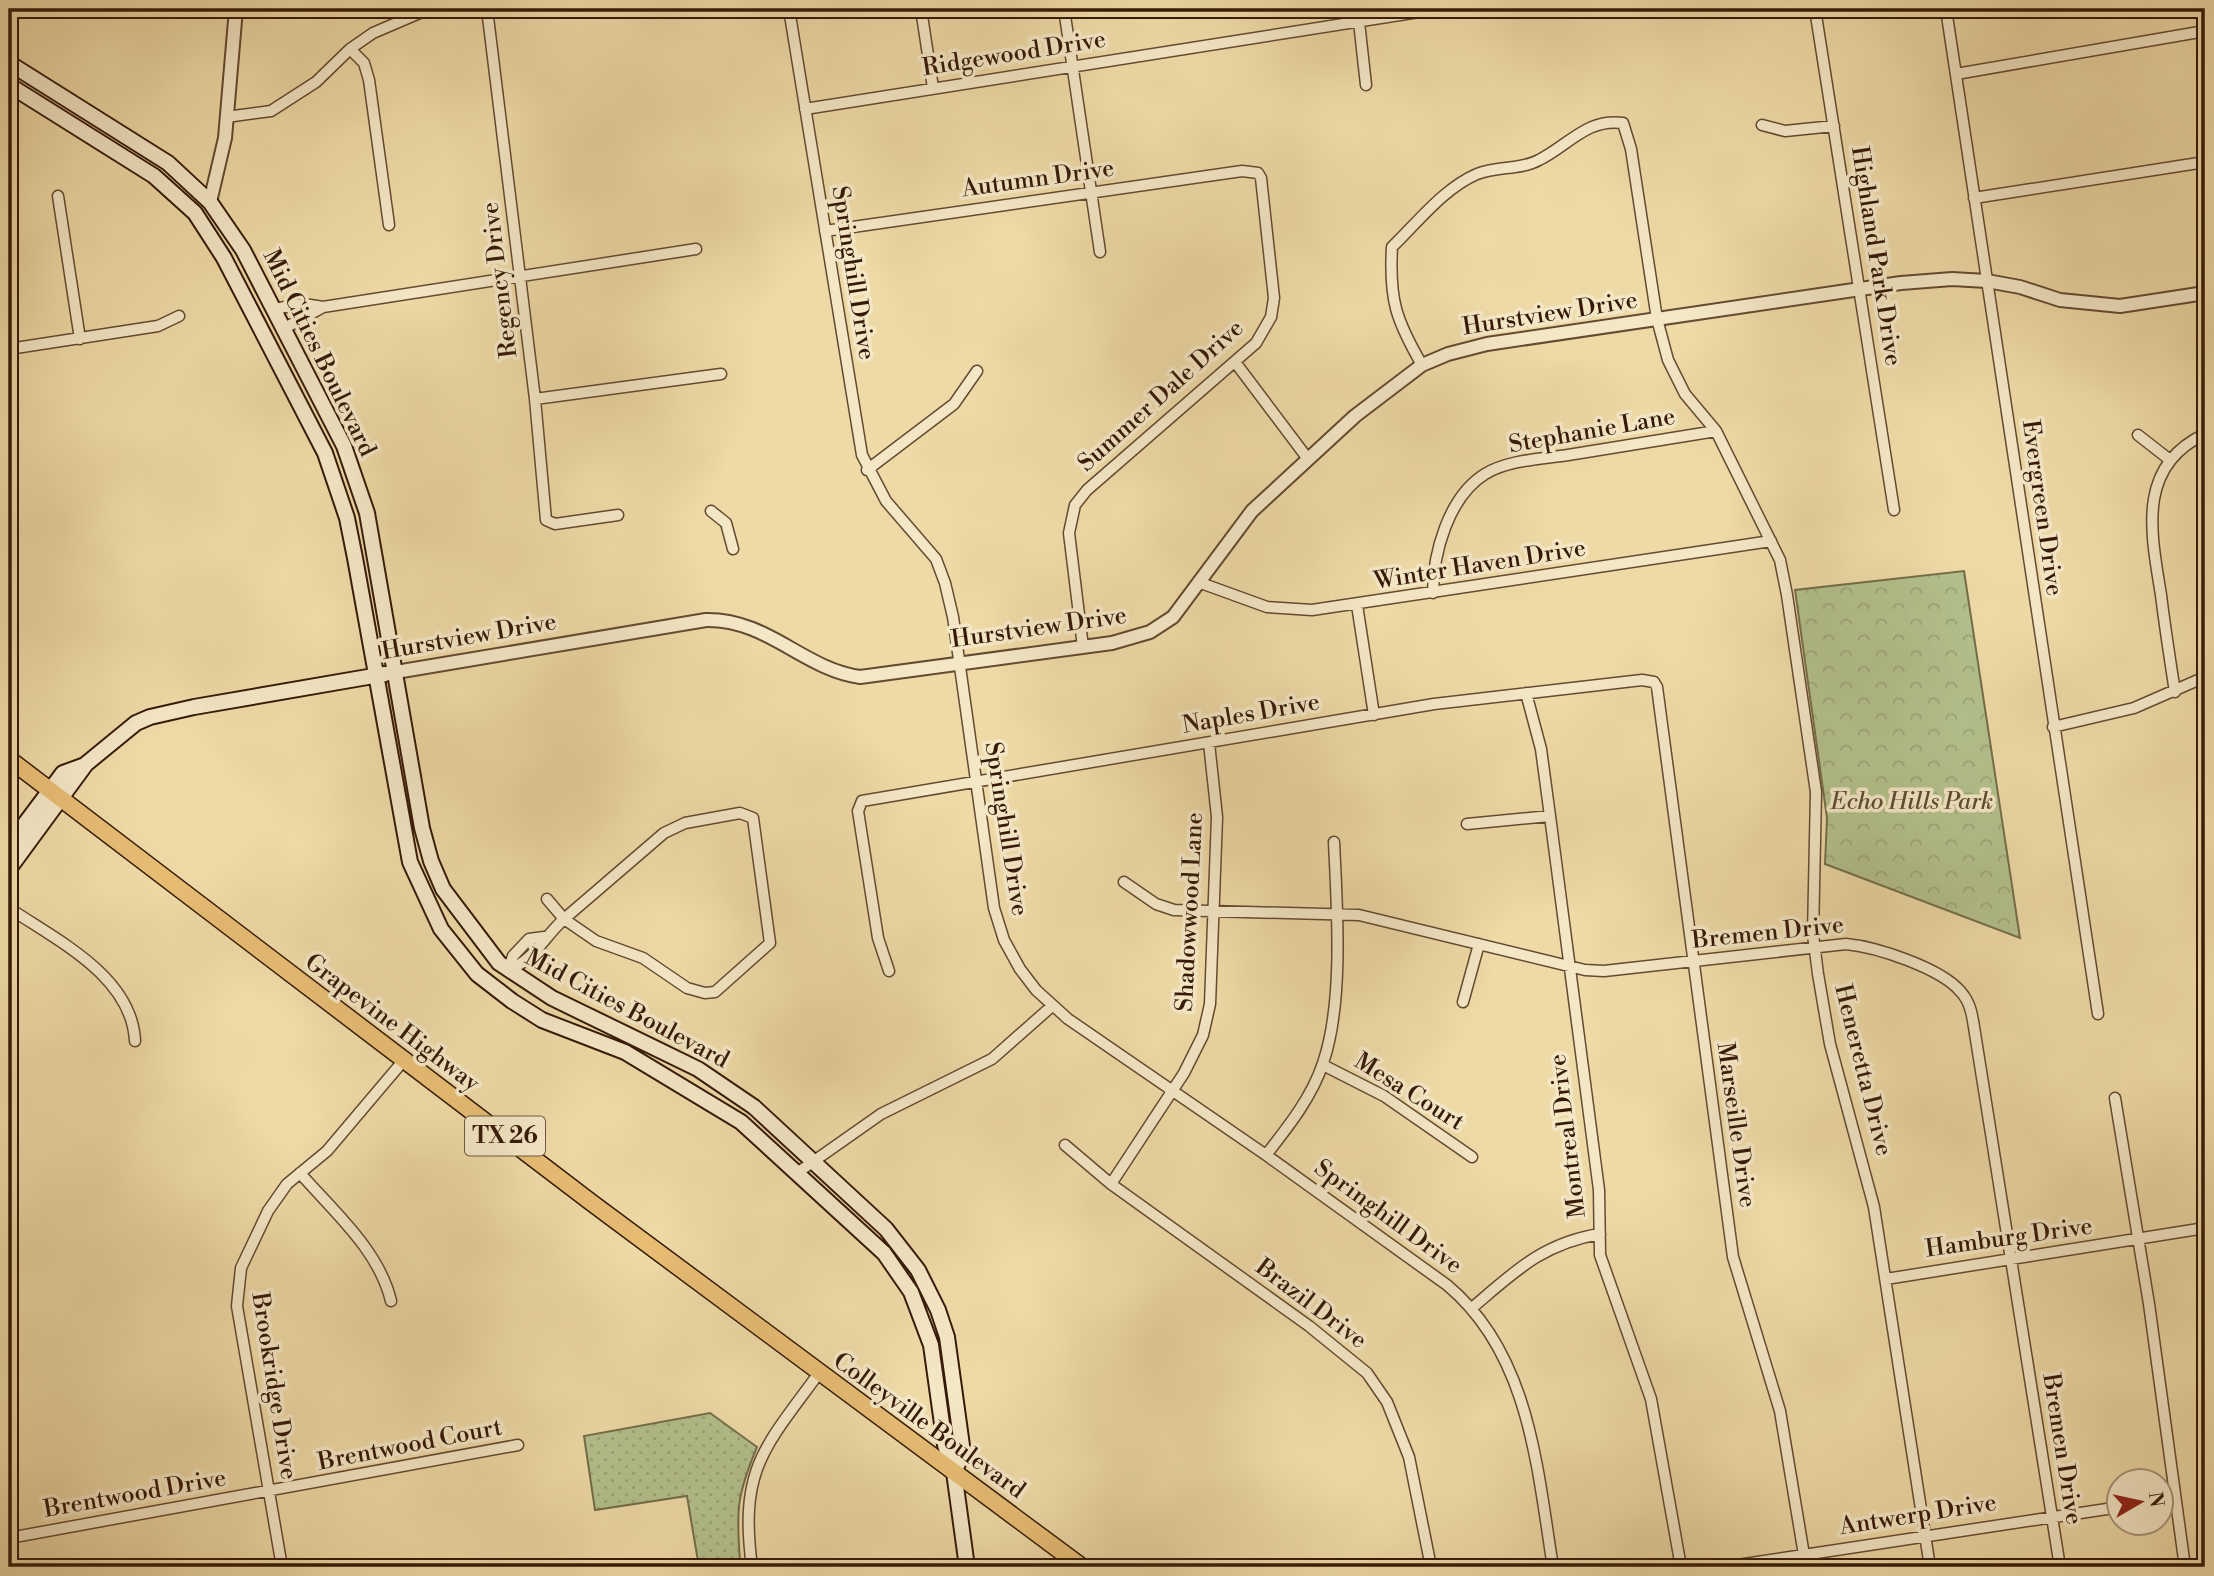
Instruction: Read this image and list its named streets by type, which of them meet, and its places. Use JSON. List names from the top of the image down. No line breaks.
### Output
{"streets":{"main road":["Hurstview Drive","Mid Cities Boulevard","Grapevine Highway","TX 26","Colleyville Boulevard"],"street":["Ridgewood Drive","Autumn Drive","Highland Park Drive","Springhill Drive","Regency Drive","Summer Dale Drive","Stephanie Lane","Evergreen Drive","Winter Haven Drive","Naples Drive","Shadowwood Lane","Bremen Drive","Heneretta Drive","Mesa Court","Marseille Drive","Montreal Drive","Hamburg Drive","Brazil Drive","Brookridge Drive","Brentwood Court","Brentwood Drive","Antwerp Drive"]},"crossings":[["Ridgewood Drive","Springhill Drive"],["Autumn Drive","Springhill Drive"],["Autumn Drive","Summer Dale Drive"],["Highland Park Drive","Hurstview Drive"],["Springhill Drive","Hurstview Drive"],["Springhill Drive","Naples Drive"],["Springhill Drive","Shadowwood Lane"],["Hurstview Drive","Mid Cities Boulevard"],["Hurstview Drive","Summer Dale Drive"],["Hurstview Drive","Evergreen Drive"],["Hurstview Drive","Winter Haven Drive"],["Hurstview Drive","Grapevine Highway"],["Hurstview Drive","Heneretta Drive"],["Mid Cities Boulevard","Colleyville Boulevard"],["Stephanie Lane","Winter Haven Drive"],["Stephanie Lane","Heneretta Drive"],["Winter Haven Drive","Heneretta Drive"],["Naples Drive","Shadowwood Lane"],["Naples Drive","Marseille Drive"],["Naples Drive","Montreal Drive"],["Shadowwood Lane","Bremen Drive"],["Shadowwood Lane","Brazil Drive"],["Bremen Drive","Heneretta Drive"],["Bremen Drive","Marseille Drive"],["Bremen Drive","Montreal Drive"],["Bremen Drive","Hamburg Drive"],["Bremen Drive","Antwerp Drive"],["Grapevine Highway","Brookridge Drive"],["Grapevine Highway","Colleyville Boulevard"],["Heneretta Drive","Hamburg Drive"],["Heneretta Drive","Antwerp Drive"],["Marseille Drive","Antwerp Drive"],["Brookridge Drive","Brentwood Court"],["Brookridge Drive","Brentwood Drive"],["Brentwood Court","Brentwood Drive"]],"parks":["Echo Hills Park"],"north":"right"}
